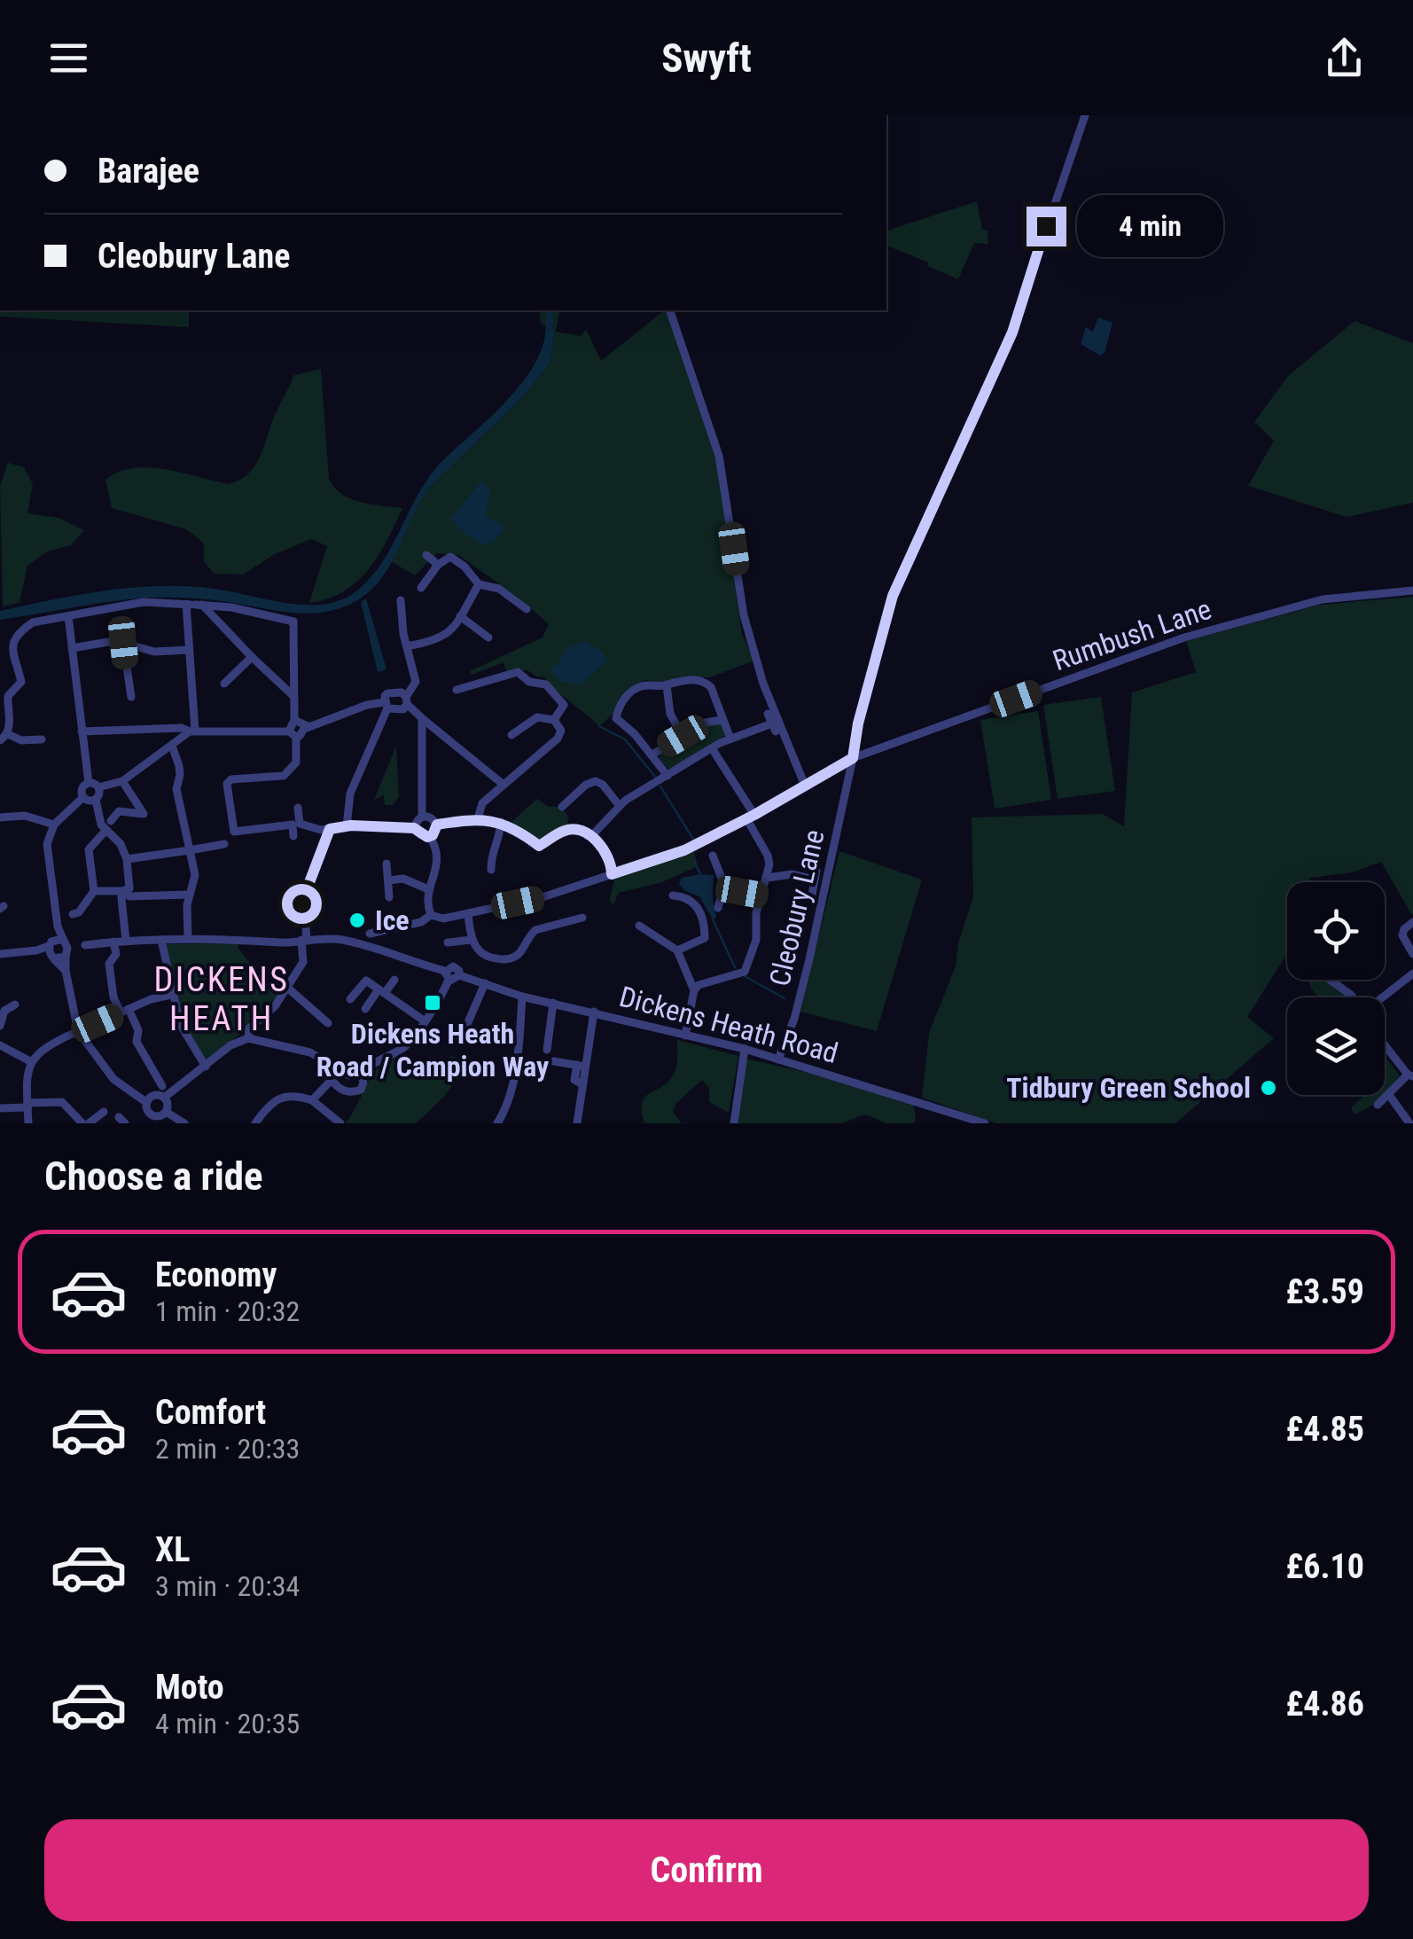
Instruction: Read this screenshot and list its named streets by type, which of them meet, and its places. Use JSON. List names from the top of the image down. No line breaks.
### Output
{"streets":{"street":["Rumbush Lane","Cleobury Lane","Dickens Heath Road"]},"crossings":[["Rumbush Lane","Cleobury Lane"],["Cleobury Lane","Dickens Heath Road"]],"districts":["DICKENS HEATH"],"places":{"other":["Ice","Tidbury Green School"],"transit":["Dickens Heath Road / Campion Way"]},"page":{"header":"Swyft","banner":["Barajee","Cleobury Lane"],"bubble":"4 min","heading":"Choose a ride","list":[{"name":"Economy","note":"1 min · 20:32","value":"£3.59"},{"name":"Comfort","note":"2 min · 20:33","value":"£4.85"},{"name":"XL","note":"3 min · 20:34","value":"£6.10"},{"name":"Moto","note":"4 min · 20:35","value":"£4.86"}],"buttons":"Confirm"}}
